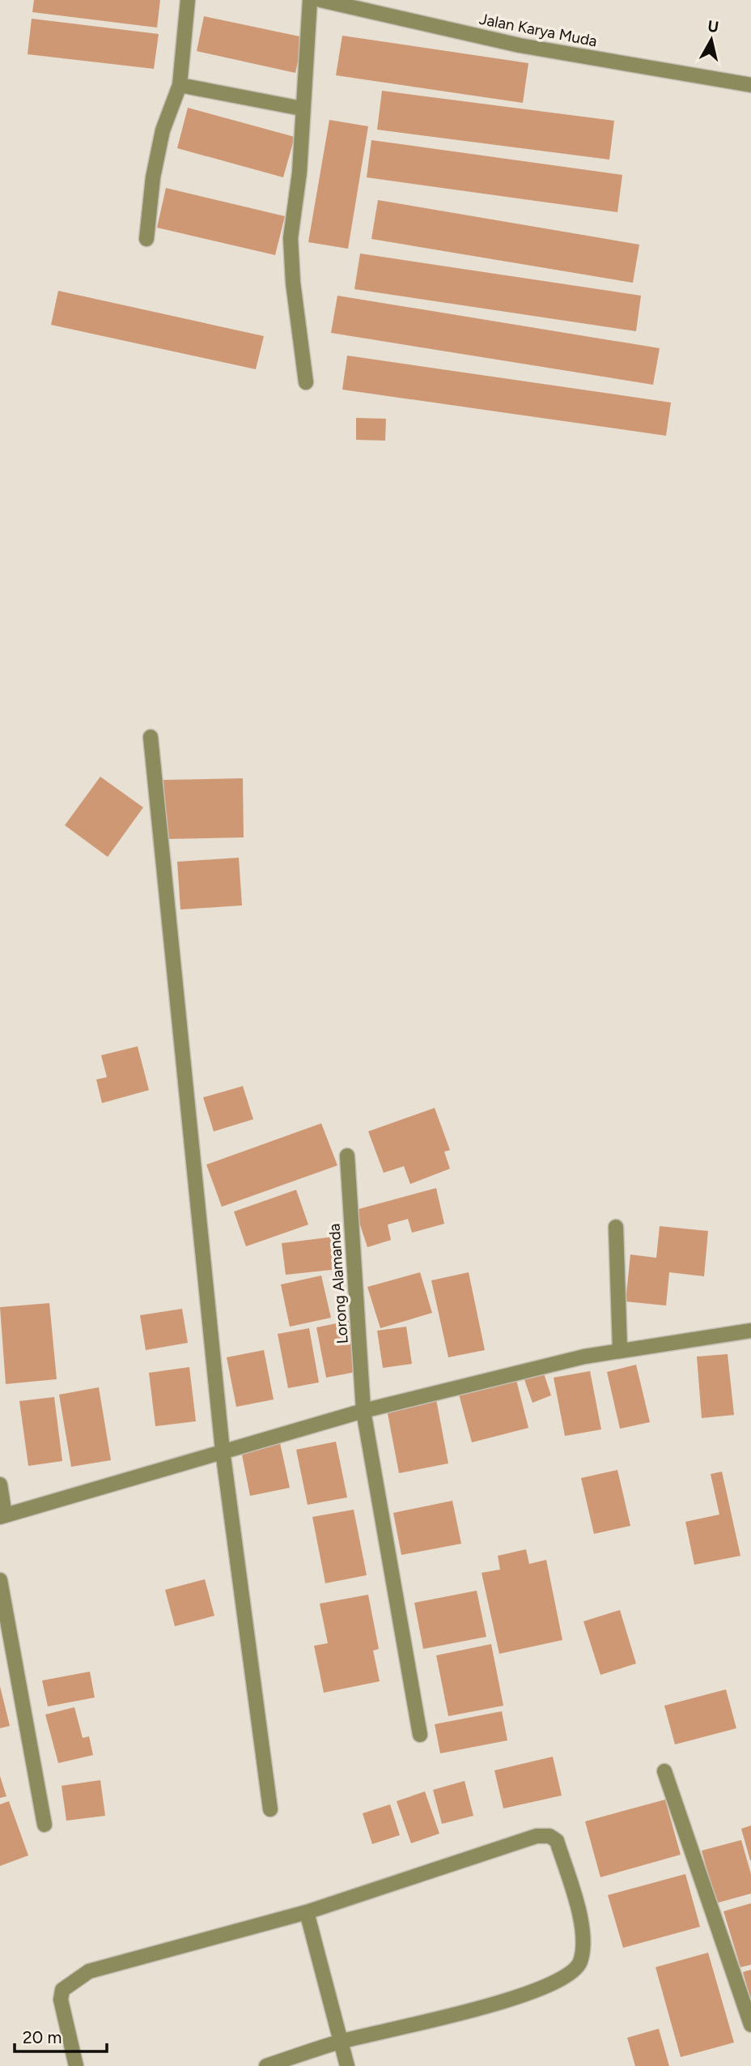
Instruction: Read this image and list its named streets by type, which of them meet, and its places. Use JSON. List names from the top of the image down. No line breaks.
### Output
{"streets":{"street":["Jalan Karya Muda","Lorong Alamanda"]},"scale_bar":"20 m","north":"top"}
